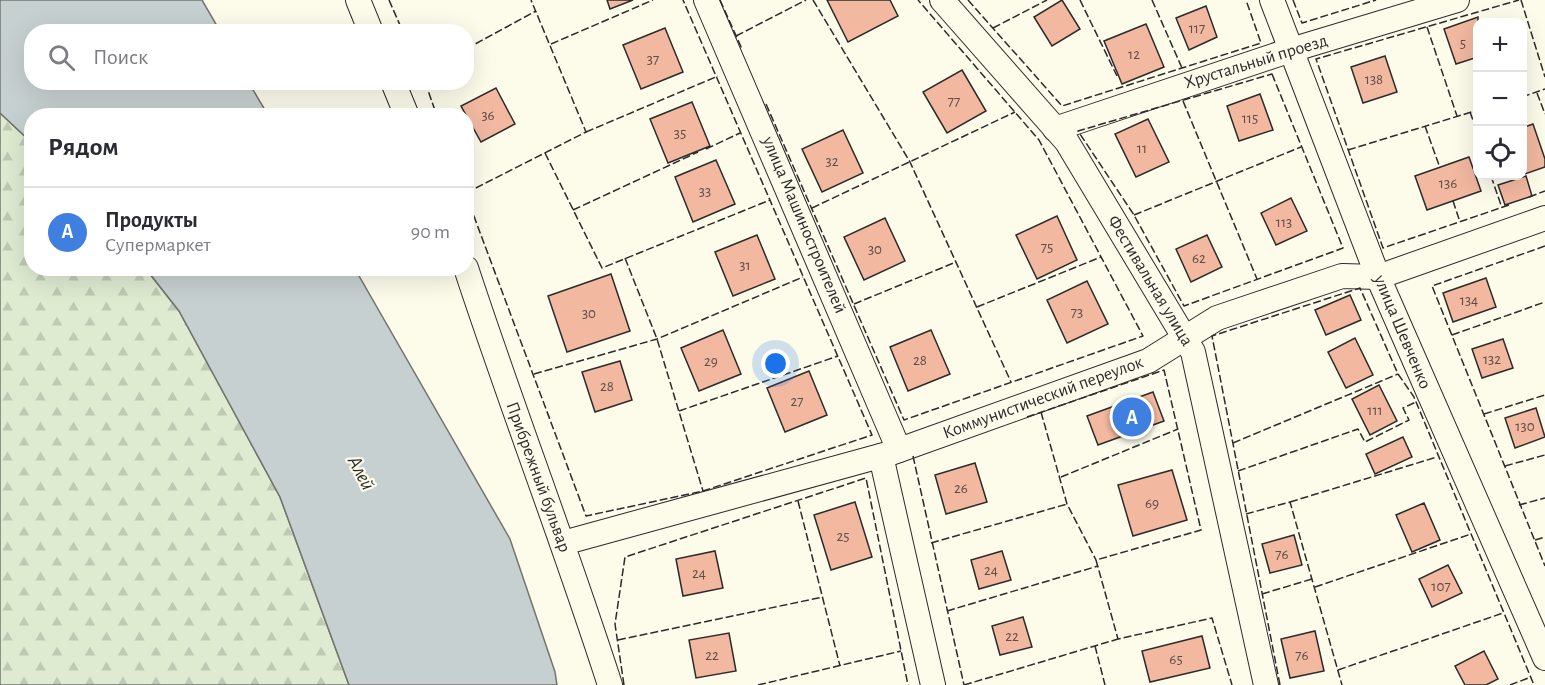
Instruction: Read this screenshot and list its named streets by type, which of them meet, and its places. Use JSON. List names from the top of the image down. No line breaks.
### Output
{"streets":{"street":["Хрустальный проезд","улица Машиностроителей","Фестивальная улица","улица Шевченко","Коммунистический переулок","Прибрежный бульвар"]},"crossings":[["Хрустальный проезд","Фестивальная улица"],["Хрустальный проезд","улица Шевченко"],["улица Машиностроителей","Коммунистический переулок"],["Фестивальная улица","Коммунистический переулок"],["улица Шевченко","Коммунистический переулок"],["Коммунистический переулок","Прибрежный бульвар"]],"water":["Алей"],"house_numbers":["117","5","12","37","138","77","36","115","35","11","32","136","33","113","75","30","62","31","134","73","30","132","28","29","28","27","111","130","26","69","25","76","24","24","107","22","22","76","65"],"page":{"map_buttons":["+","−"],"search":"Поиск","heading":"Рядом","list":[{"mark":"A","name":"Продукты","note":"Супермаркет","value":"90 m"}],"pins":"A"}}
